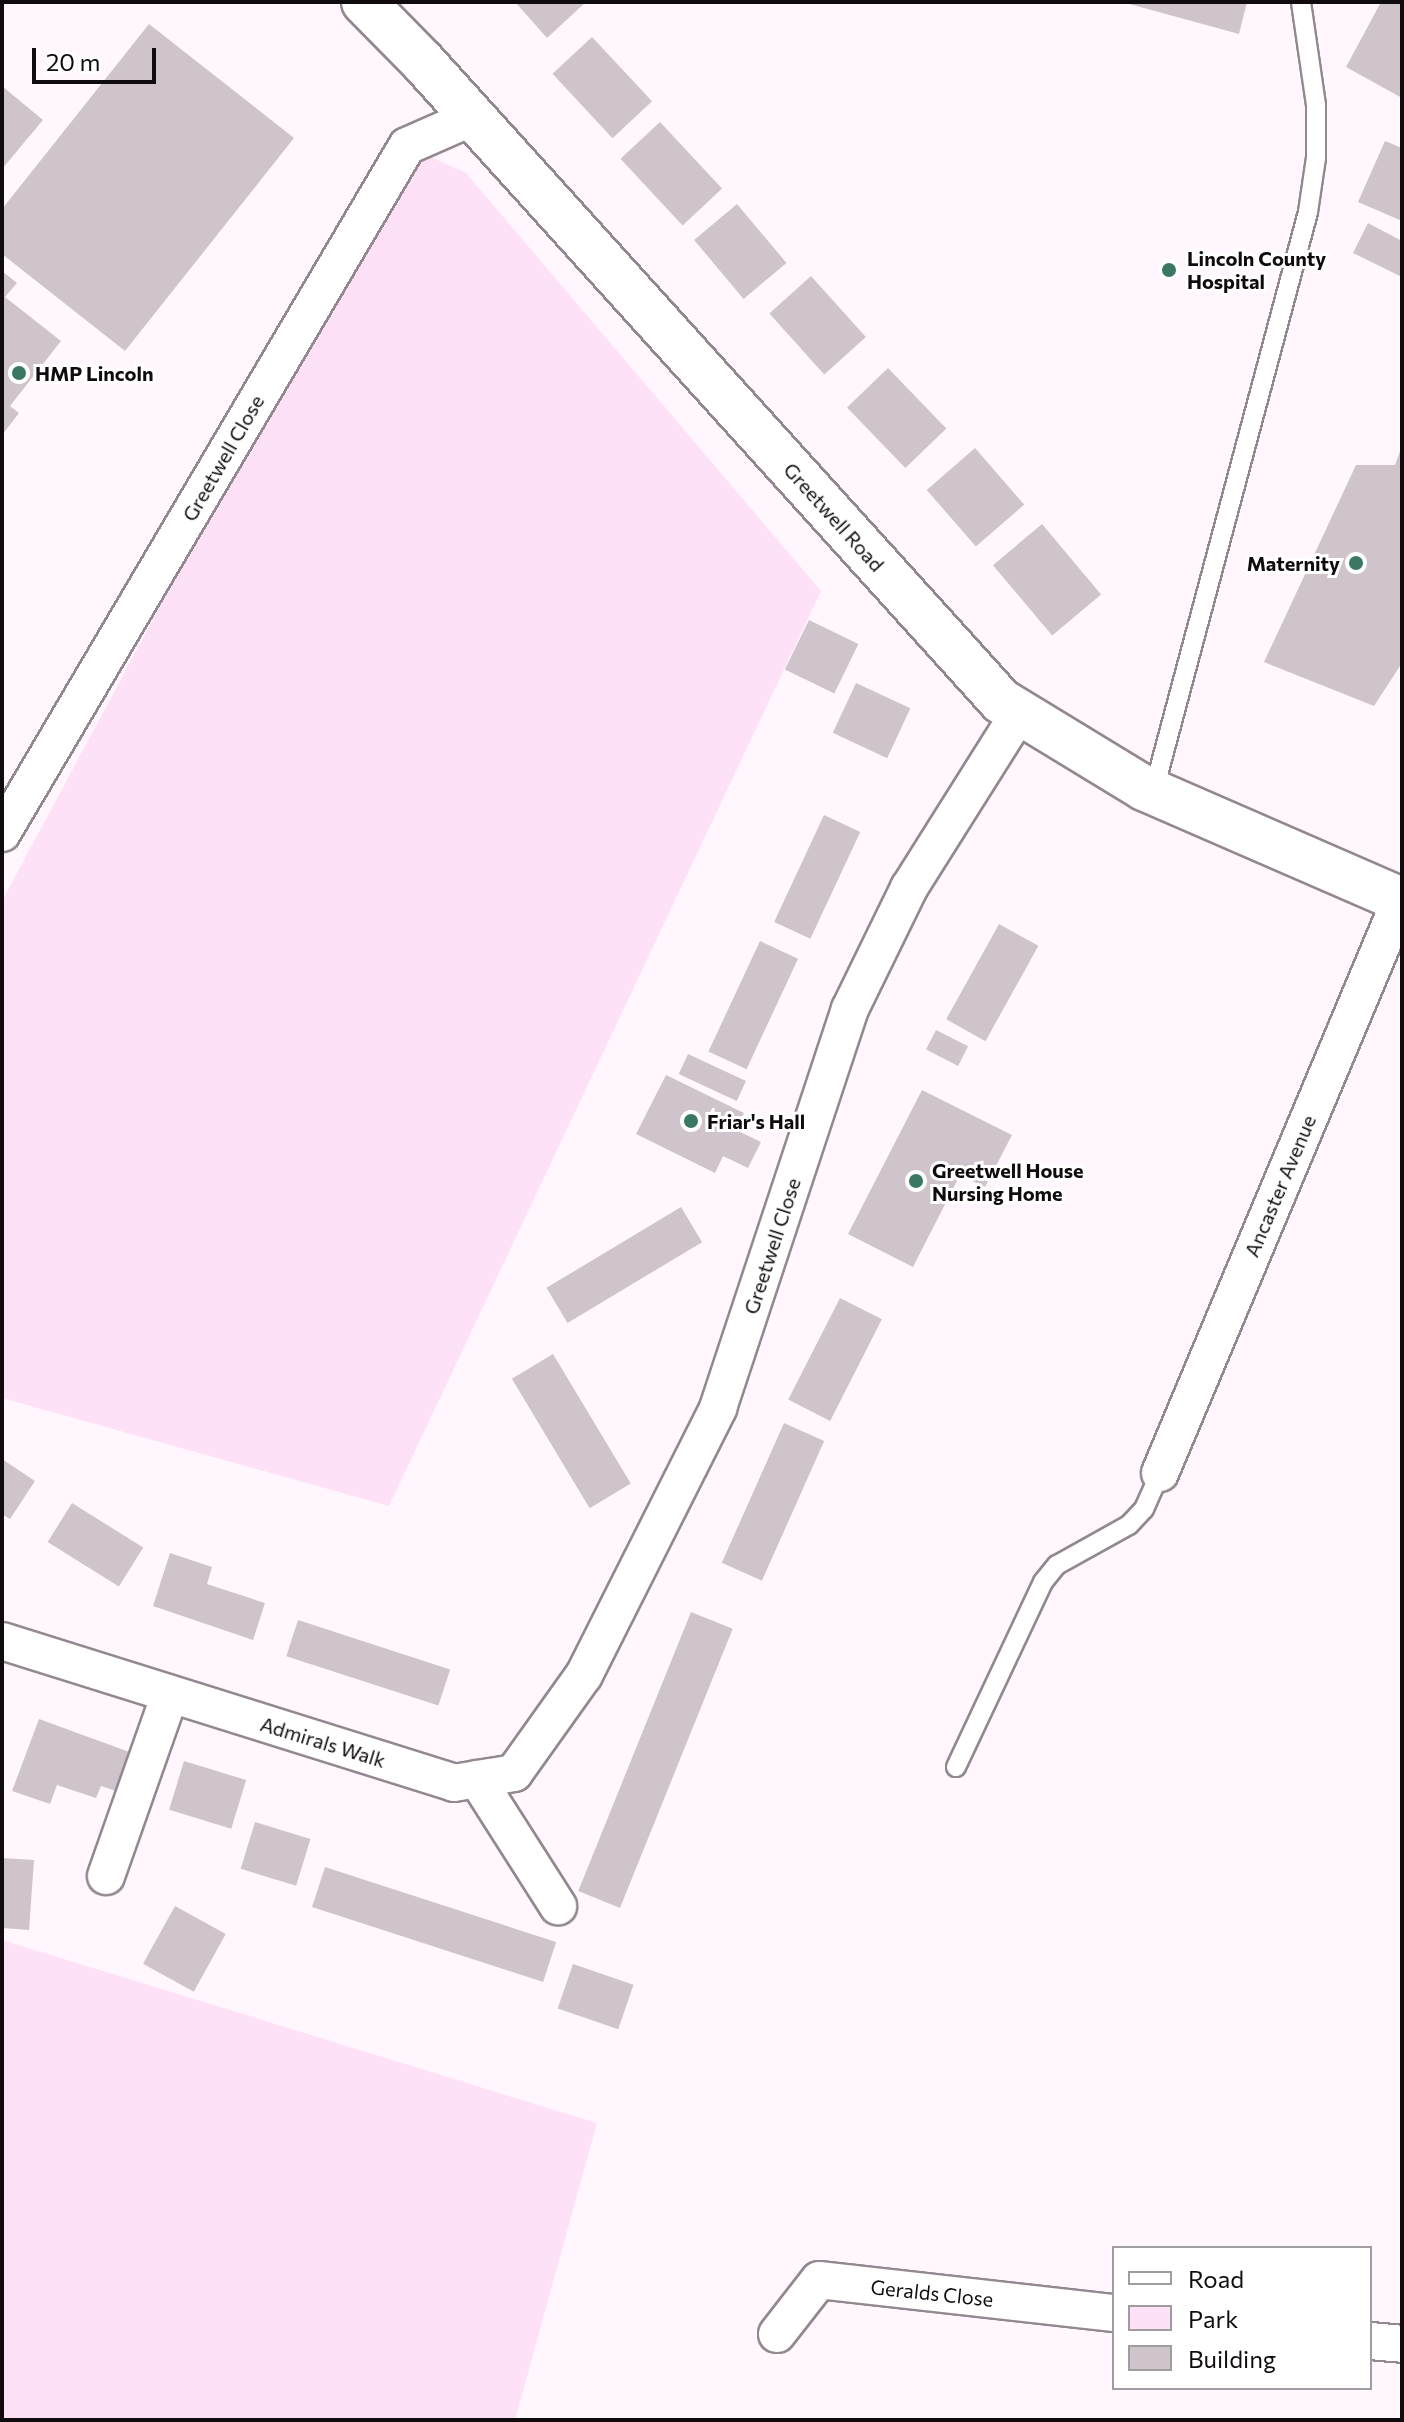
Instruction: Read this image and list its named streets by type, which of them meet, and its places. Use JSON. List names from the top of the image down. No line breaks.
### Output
{"streets":{"street":["Greetwell Close","Greetwell Road","Ancaster Avenue","Admirals Walk","Geralds Close"]},"crossings":[["Greetwell Close","Greetwell Road"],["Greetwell Close","Admirals Walk"],["Greetwell Road","Ancaster Avenue"]],"places":["Lincoln County Hospital","HMP Lincoln","Maternity","Friar's Hall","Greetwell House Nursing Home"],"legend":["Road","Park","Building"],"scale_bar":"20 m"}
